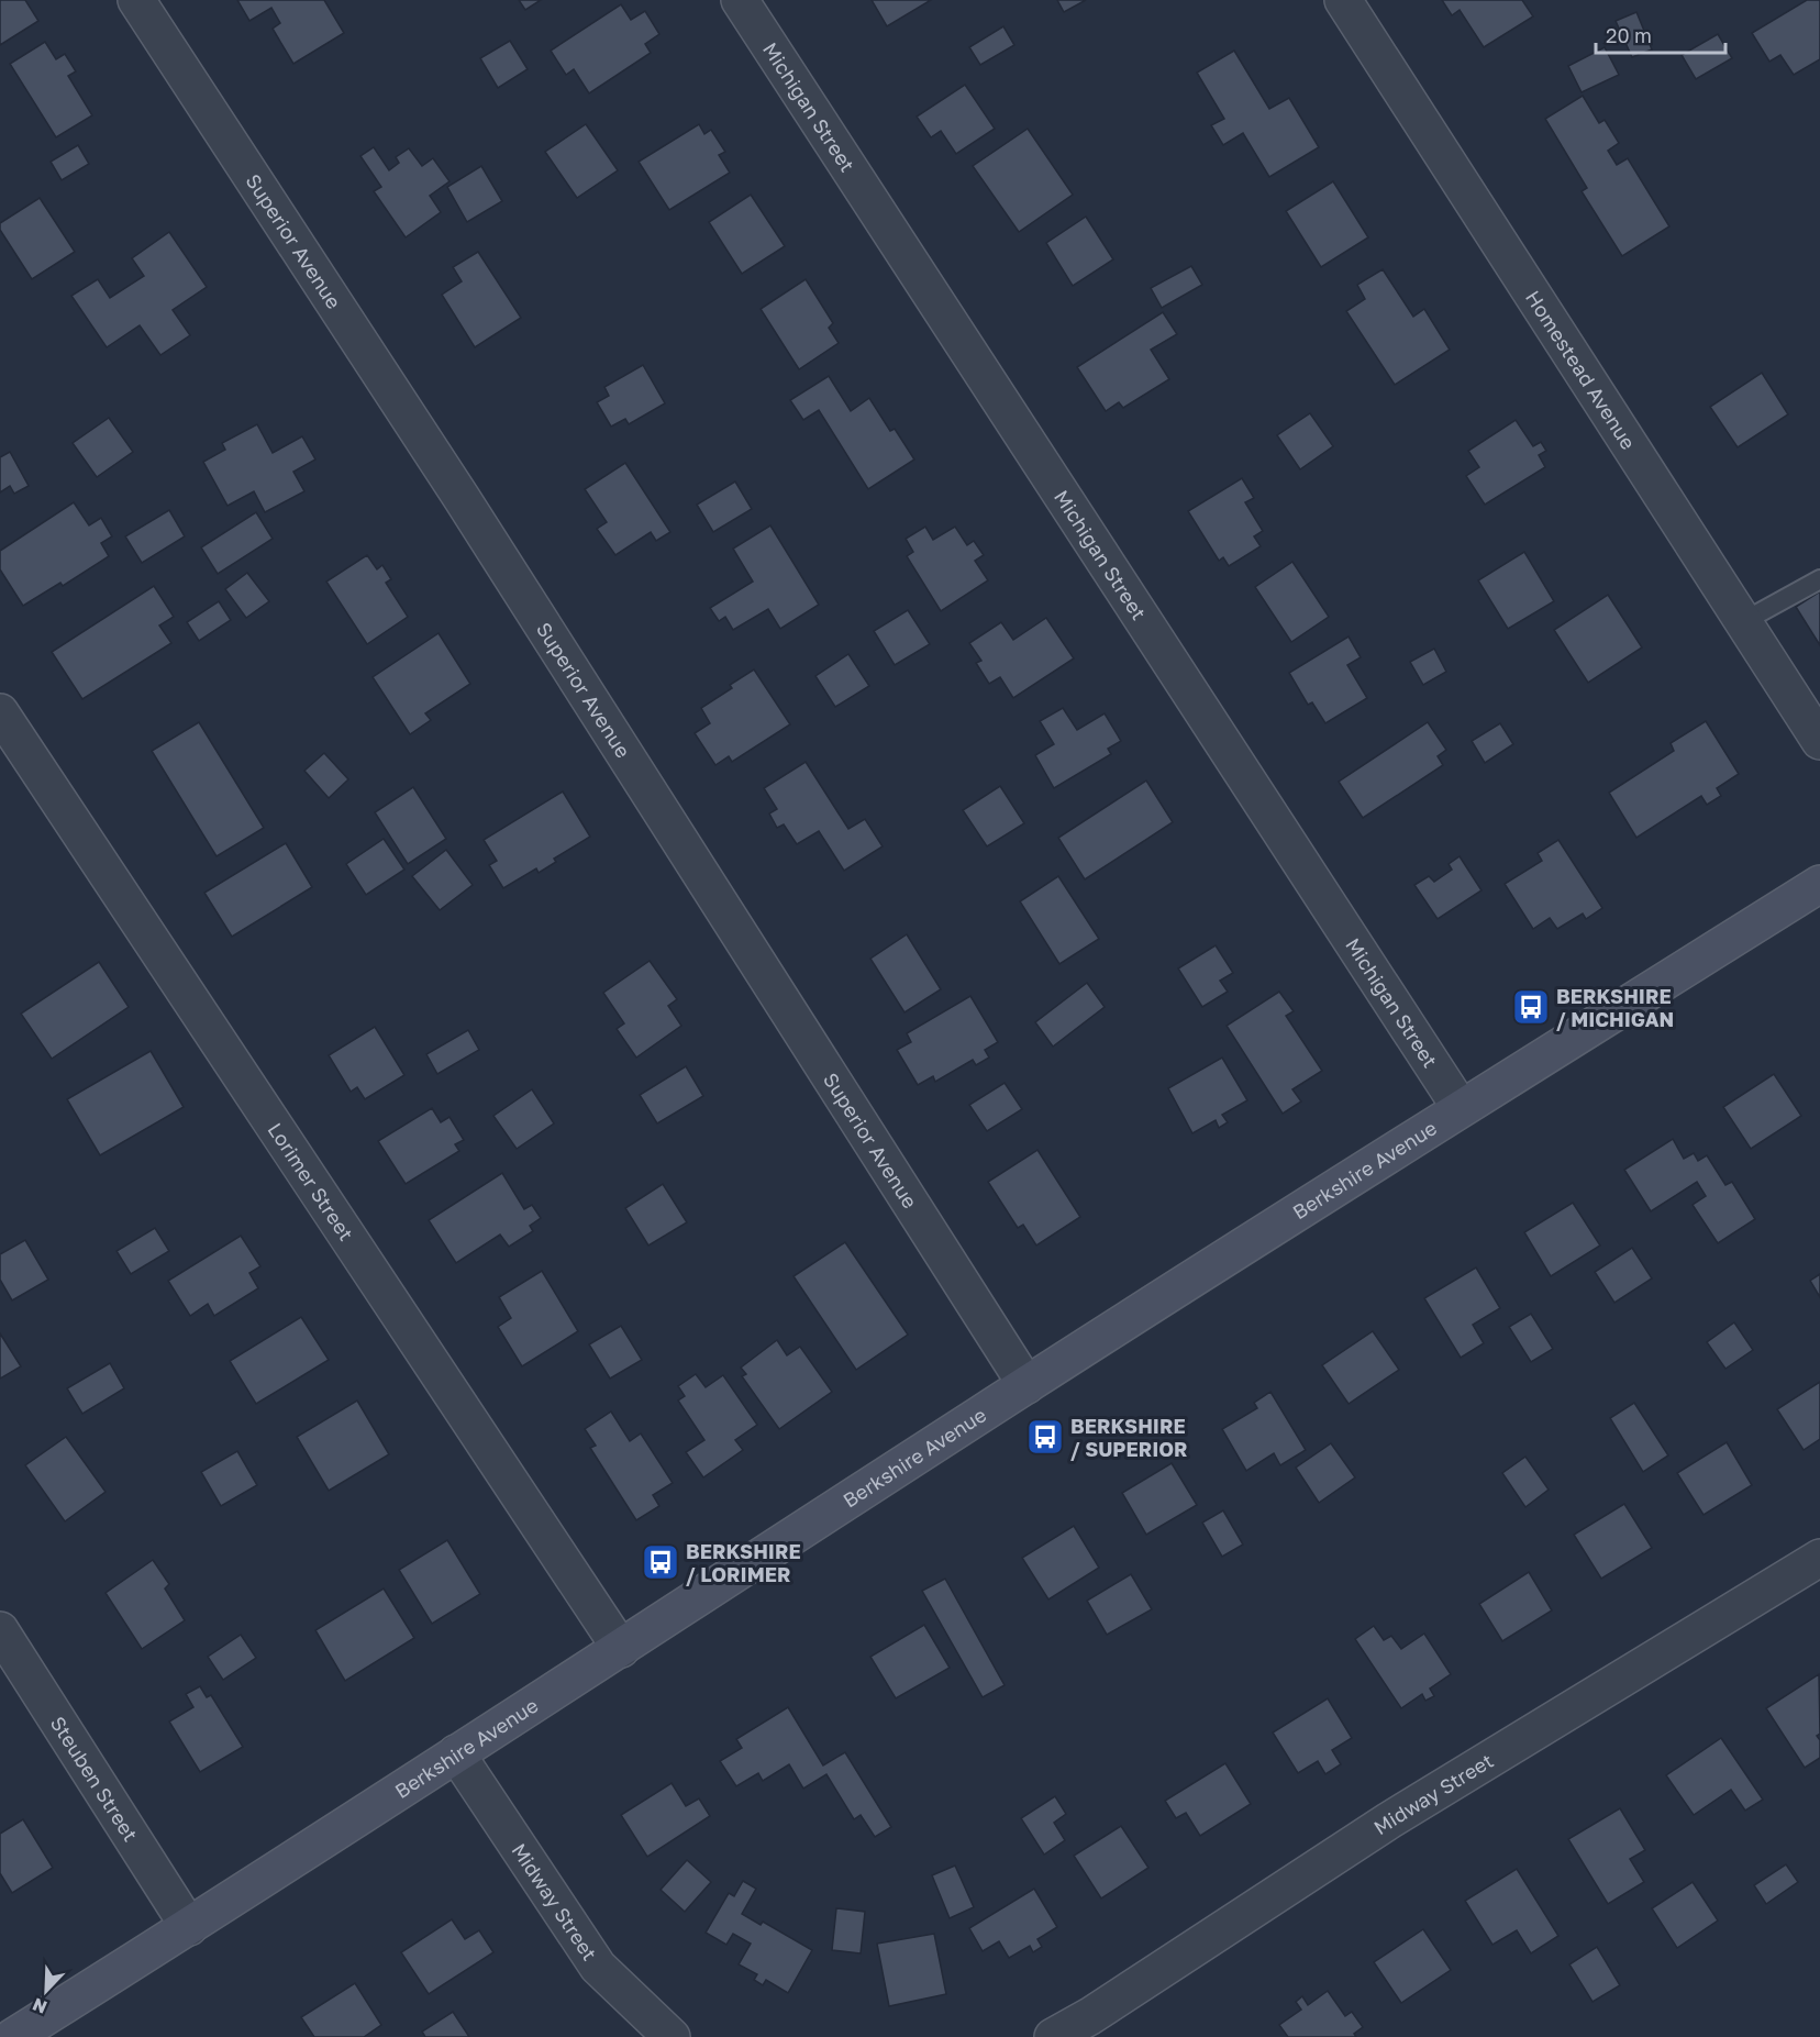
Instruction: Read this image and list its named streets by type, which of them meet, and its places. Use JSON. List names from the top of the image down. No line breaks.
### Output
{"streets":{"main road":["Berkshire Avenue"],"street":["Michigan Street","Superior Avenue","Homestead Avenue","Lorimer Street","Steuben Street","Midway Street"]},"crossings":[["Michigan Street","Berkshire Avenue"],["Superior Avenue","Berkshire Avenue"],["Berkshire Avenue","Lorimer Street"],["Berkshire Avenue","Steuben Street"],["Berkshire Avenue","Midway Street"]],"places":{"bus stop":["BERKSHIRE / MICHIGAN","BERKSHIRE / SUPERIOR","BERKSHIRE / LORIMER"]},"scale_bar":"20 m","north":"bottom left"}
